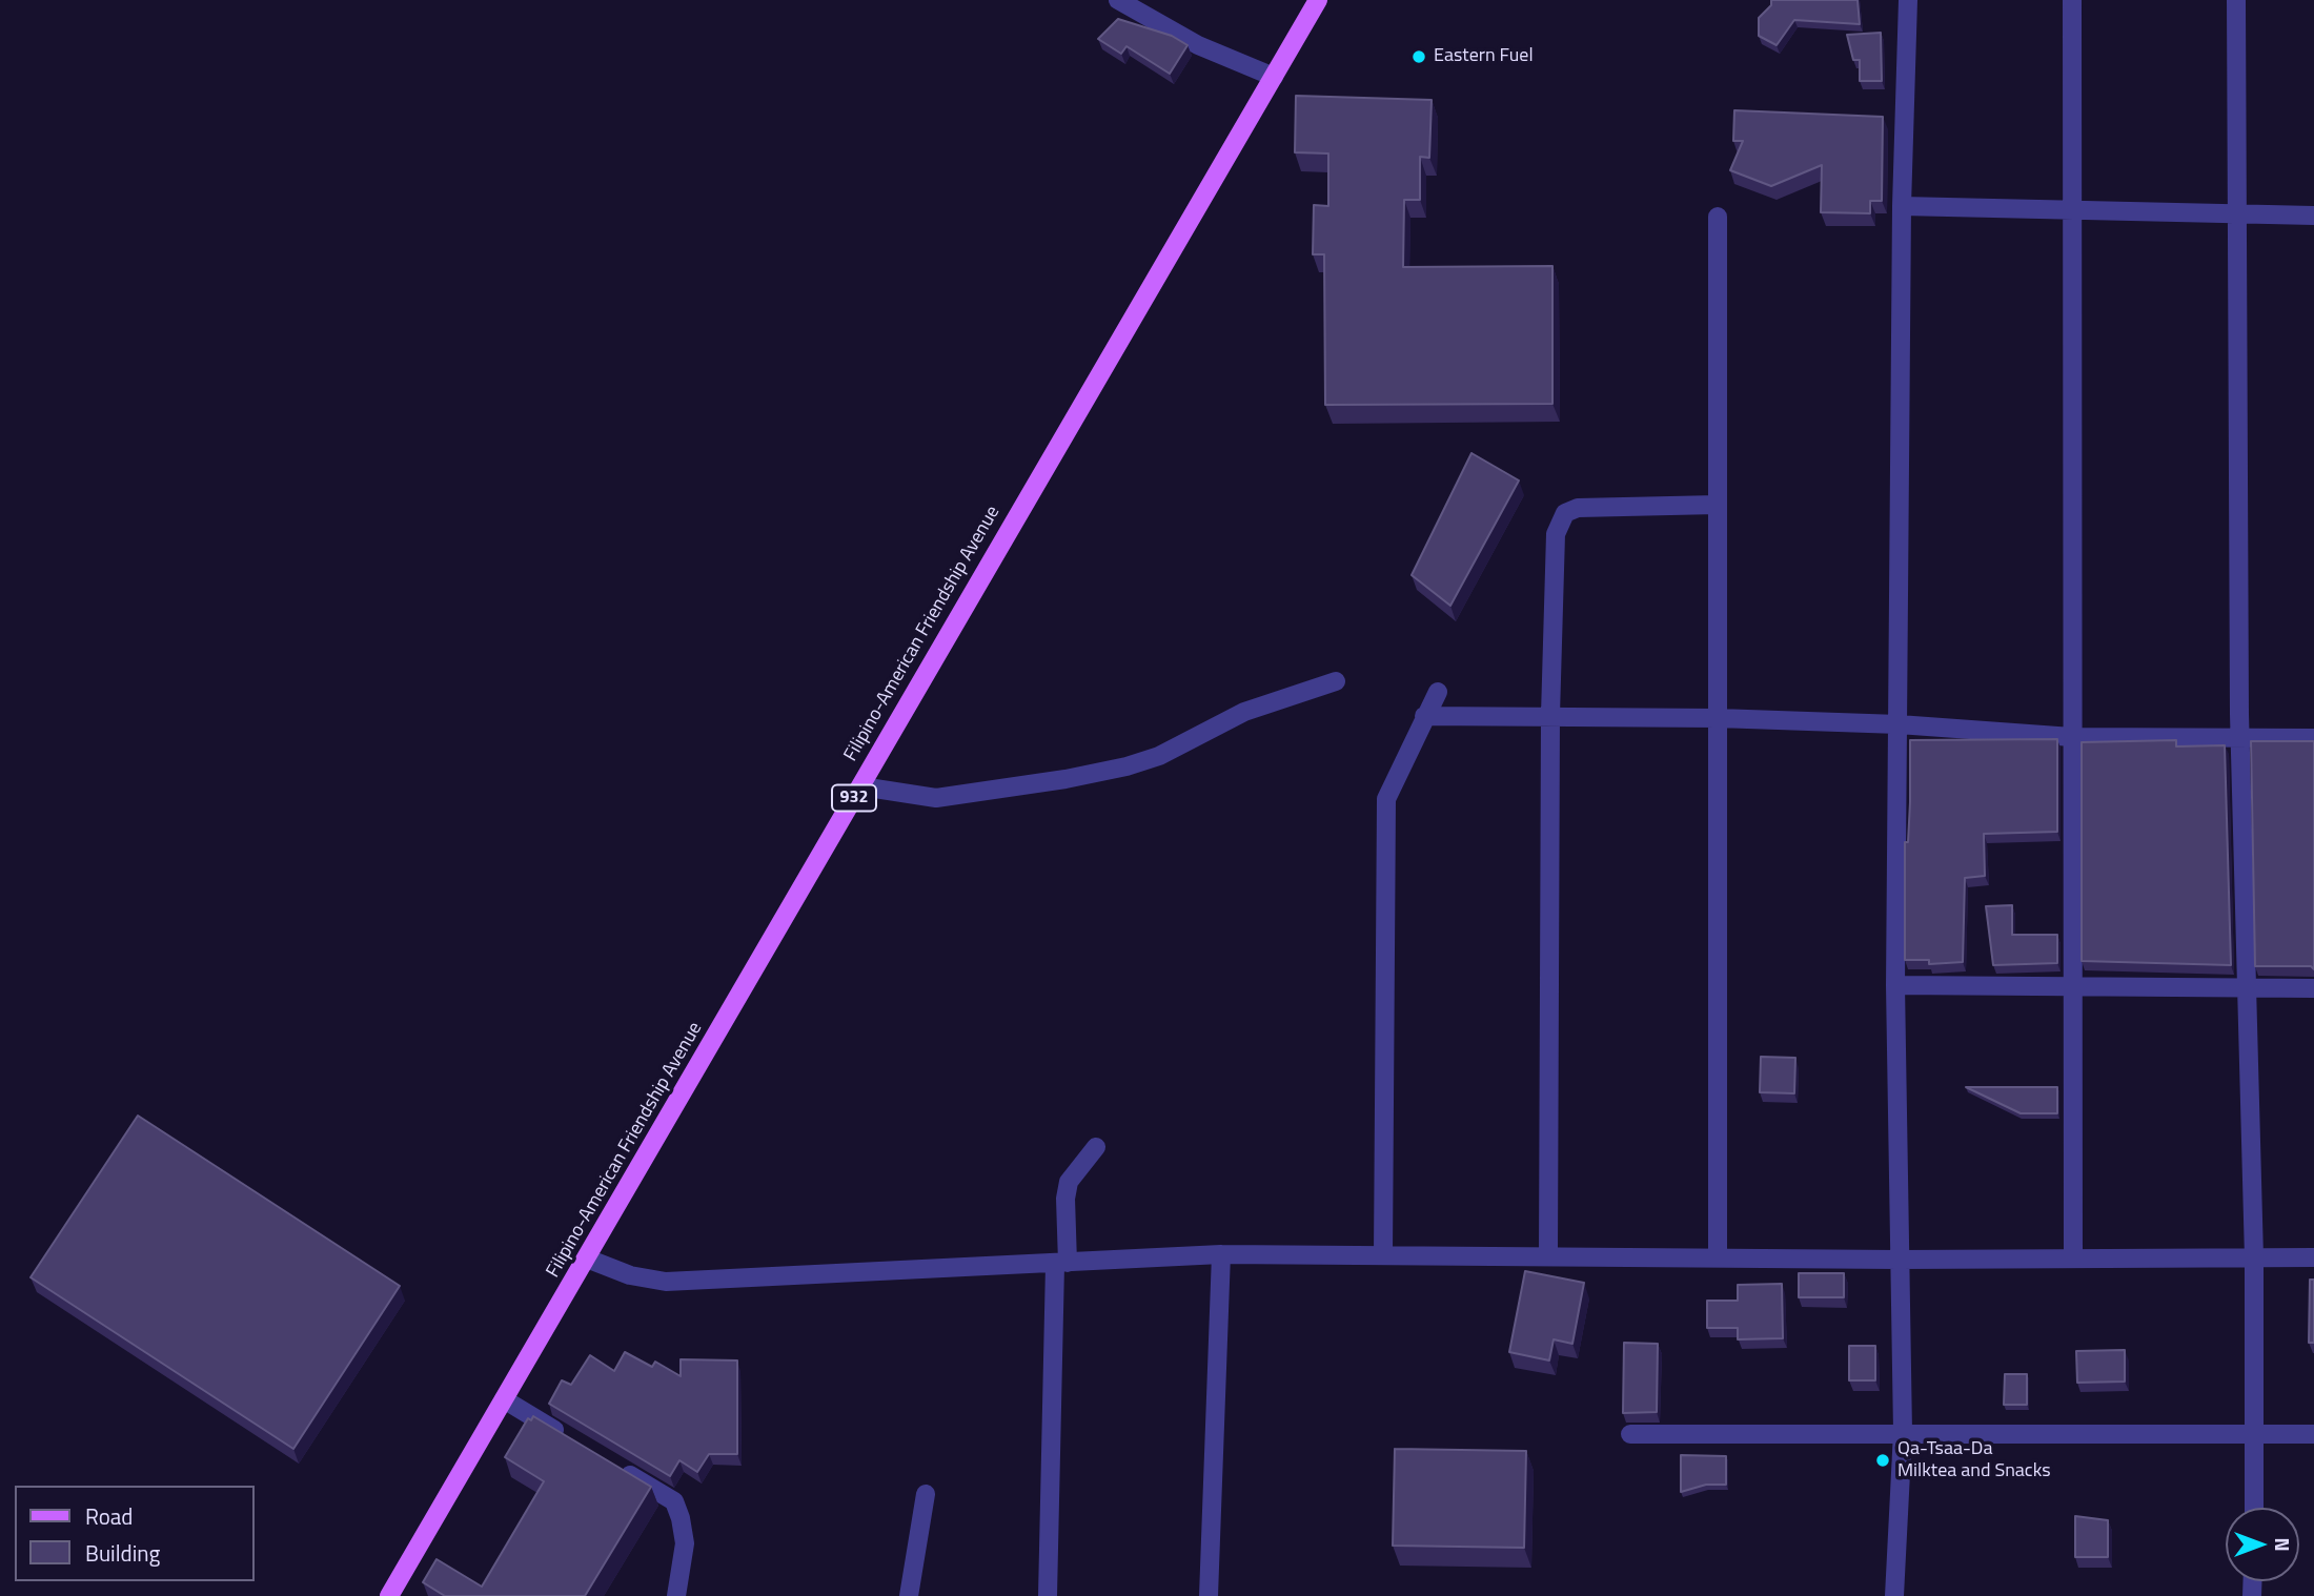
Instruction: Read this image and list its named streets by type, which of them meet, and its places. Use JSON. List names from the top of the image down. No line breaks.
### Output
{"streets":{"main road":["Filipino-American Friendship Avenue","932"]},"places":["Eastern Fuel","Qa-Tsaa-Da Milktea and Snacks"],"legend":["Road","Building"],"north":"right"}
